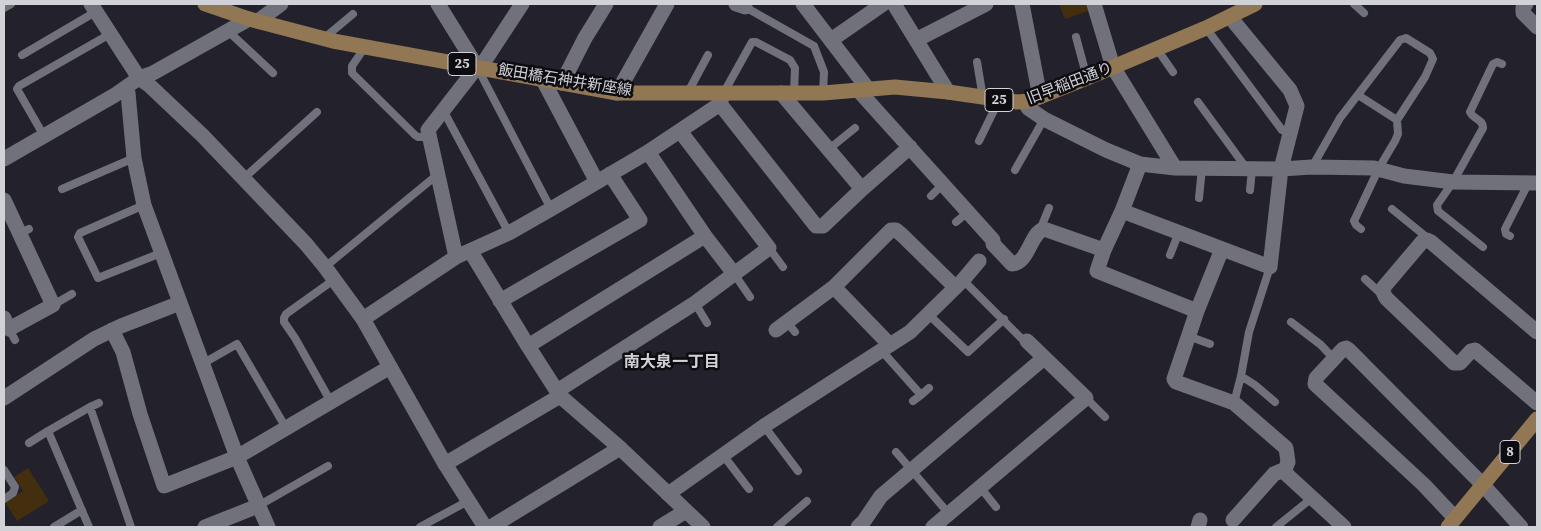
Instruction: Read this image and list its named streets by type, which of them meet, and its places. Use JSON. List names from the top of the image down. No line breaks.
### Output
{"streets":{"main road":["25","飯田橋石神井新座線","旧早稲田通り","8"]},"crossings":[["飯田橋石神井新座線","旧早稲田通り"]],"districts":["南大泉一丁目"]}
